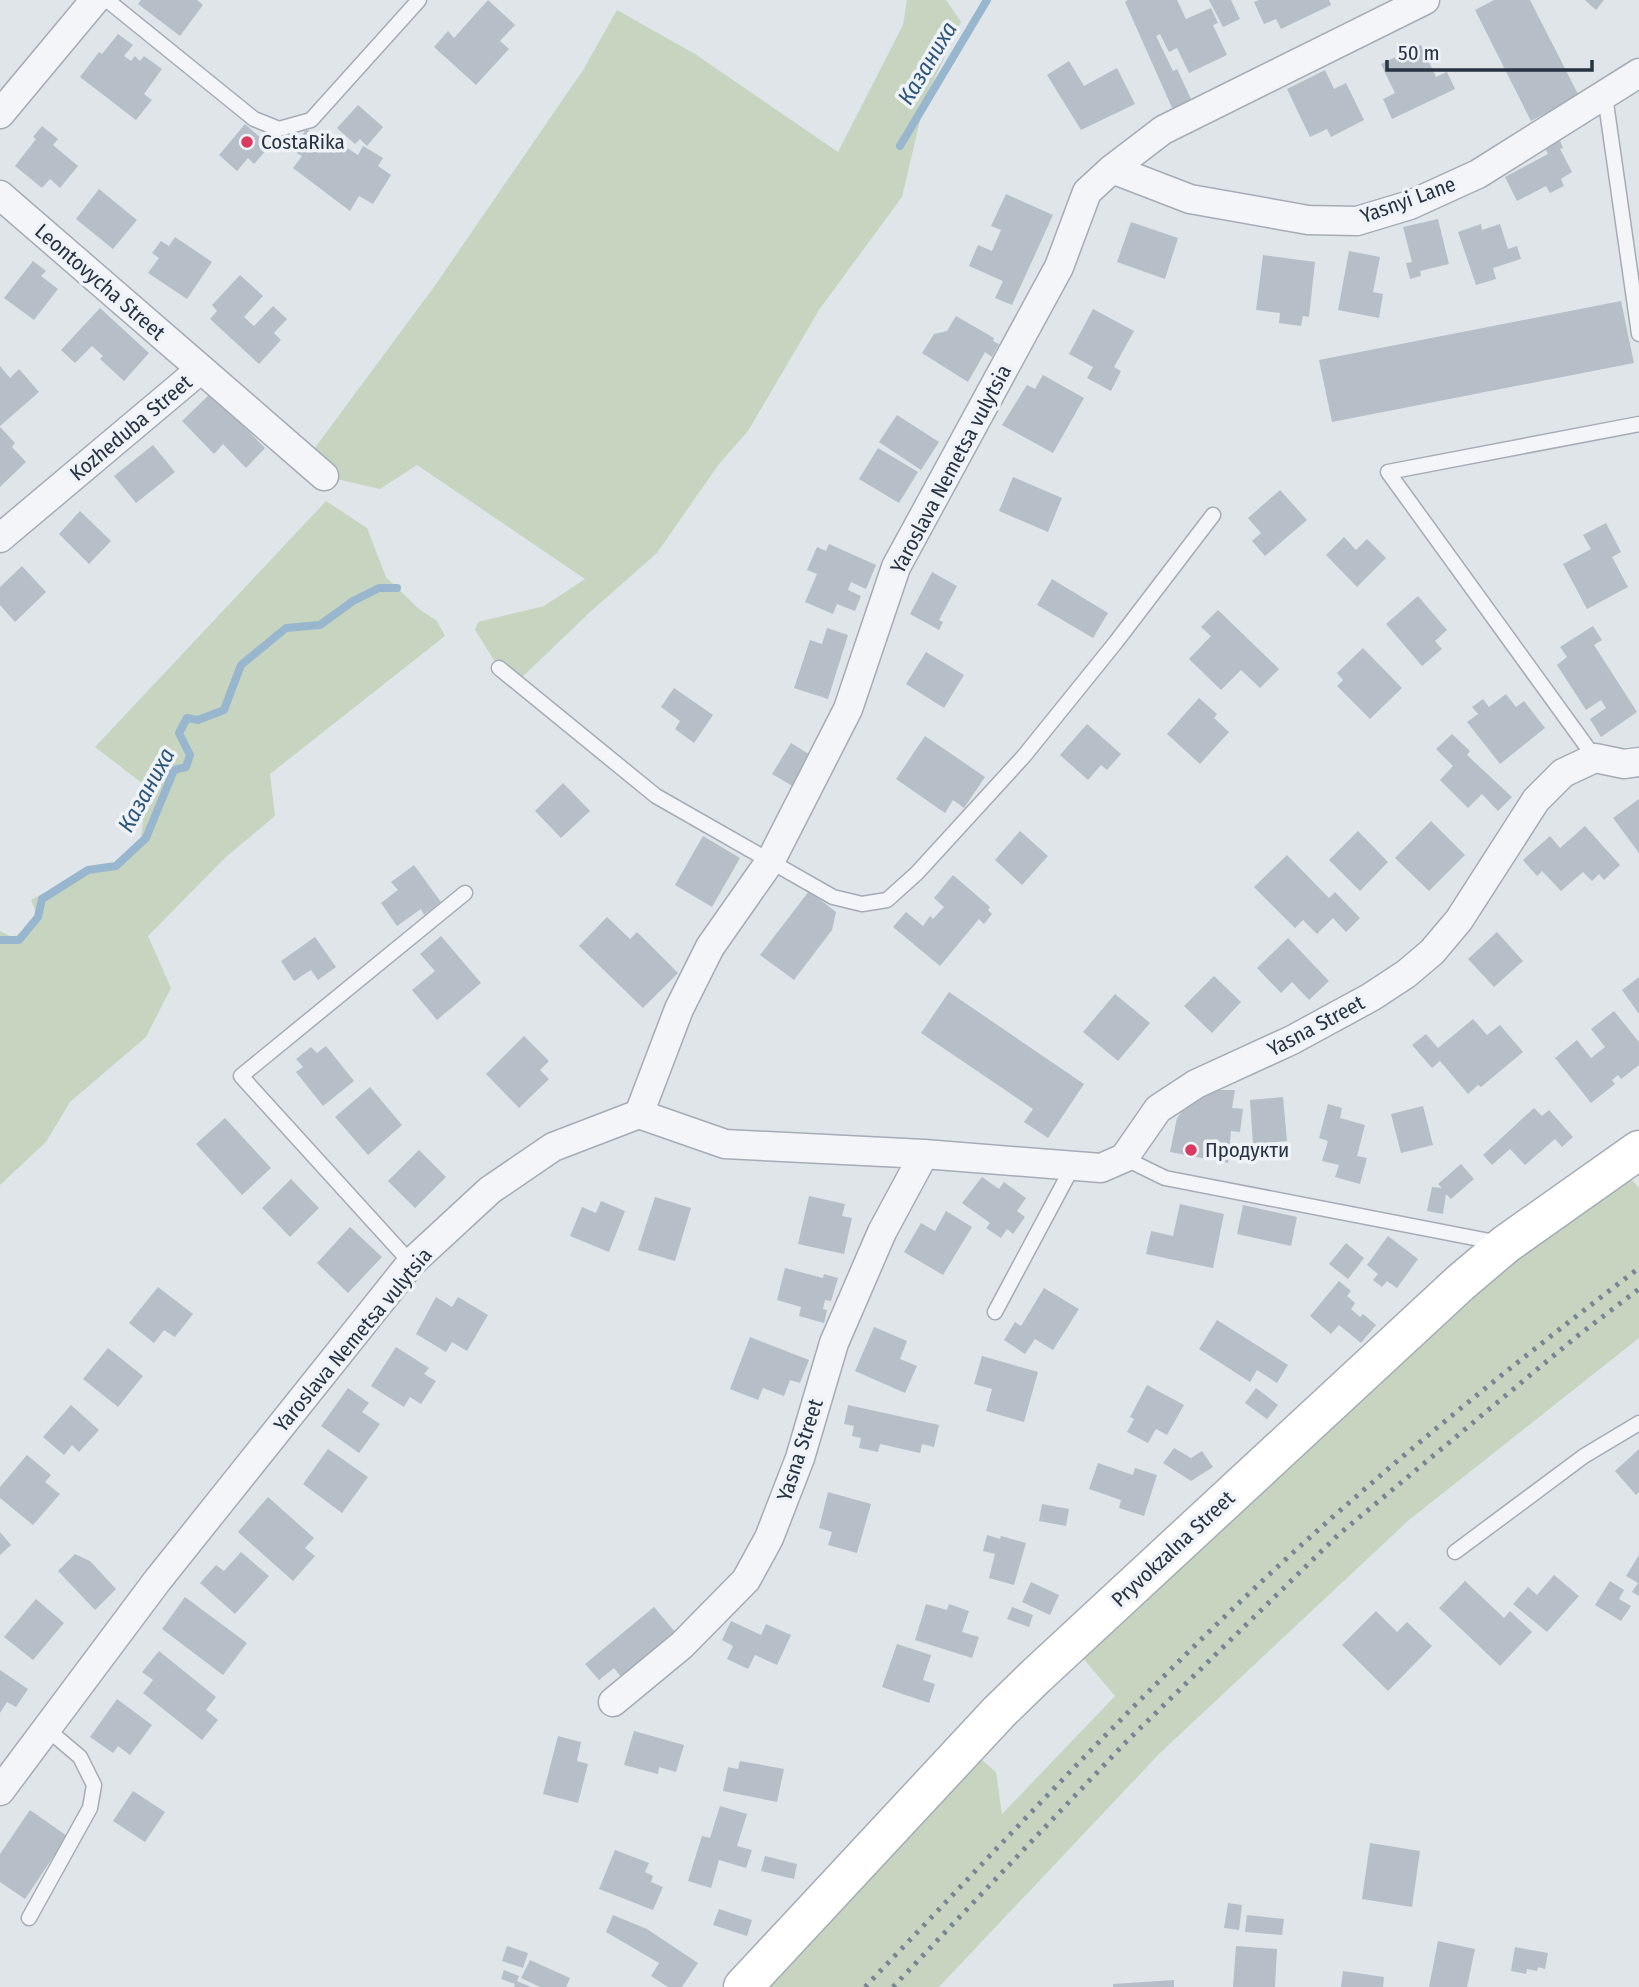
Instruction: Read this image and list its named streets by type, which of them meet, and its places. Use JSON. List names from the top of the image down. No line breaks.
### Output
{"streets":{"street":["Yasnyi Lane","Leontovycha Street","Kozheduba Street","Yaroslava Nemetsa vulytsia","Yasna Street","Pryvokzalna Street"]},"crossings":[["Yasnyi Lane","Yaroslava Nemetsa vulytsia"],["Leontovycha Street","Kozheduba Street"]],"water":["Казаниха"],"places":["CostaRika","Продукти"],"scale_bar":"50 m"}
